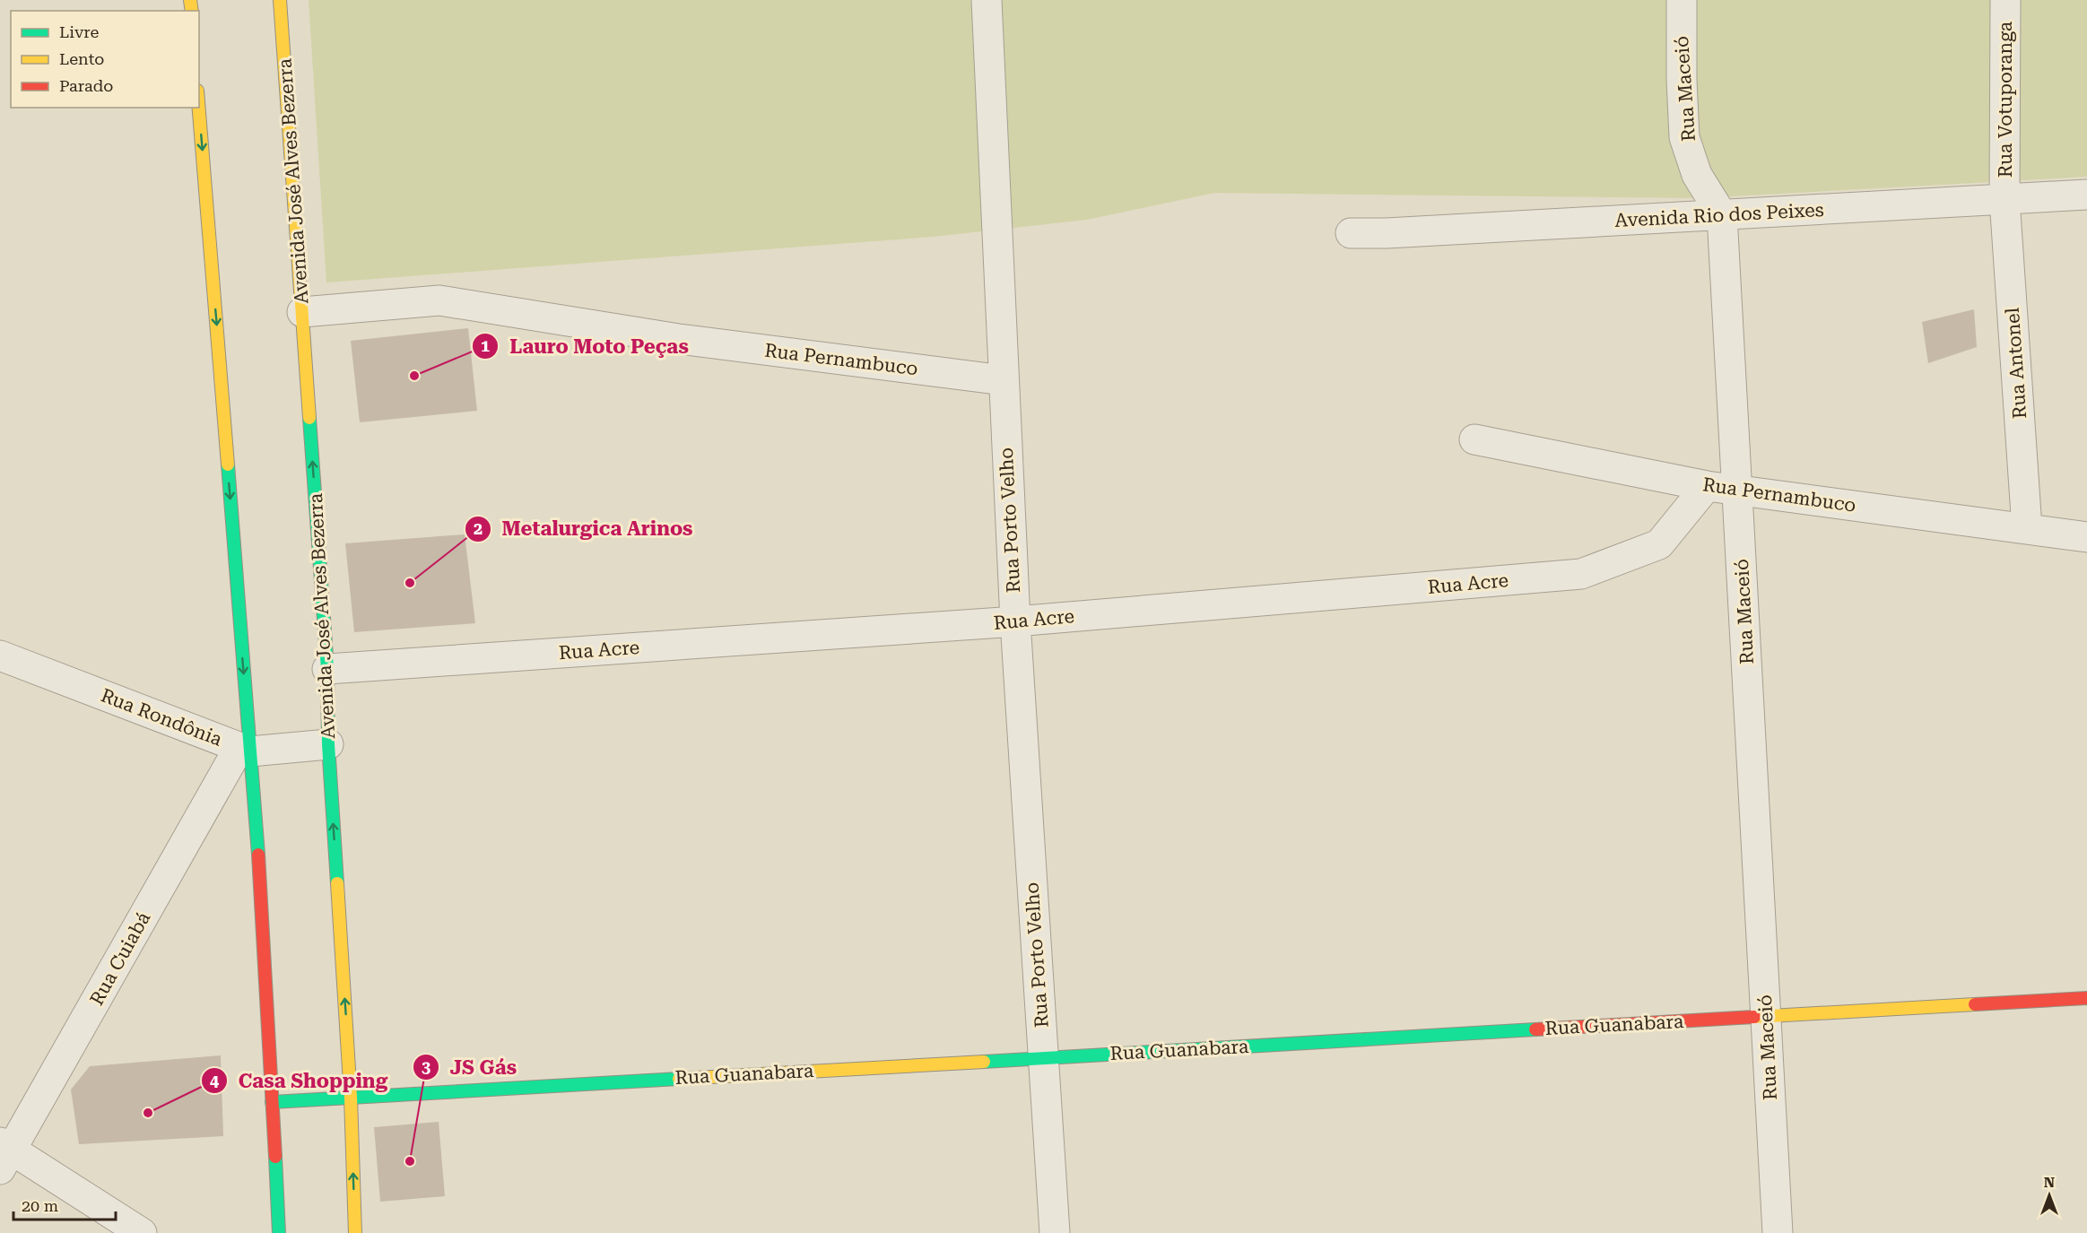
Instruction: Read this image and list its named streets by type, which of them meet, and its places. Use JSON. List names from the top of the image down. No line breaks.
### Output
{"streets":{"street":["Rua Maceió","Rua Votuporanga","Avenida José Alves Bezerra","Avenida Rio dos Peixes","Rua Pernambuco","Rua Antonel","Rua Porto Velho","Rua Acre","Rua Rondônia","Rua Cuiabá","Rua Guanabara"]},"crossings":[["Rua Maceió","Avenida Rio dos Peixes"],["Rua Maceió","Rua Pernambuco"],["Rua Maceió","Rua Guanabara"],["Rua Votuporanga","Avenida Rio dos Peixes"],["Rua Votuporanga","Rua Antonel"],["Avenida José Alves Bezerra","Rua Pernambuco"],["Avenida José Alves Bezerra","Rua Acre"],["Avenida José Alves Bezerra","Rua Rondônia"],["Avenida José Alves Bezerra","Rua Guanabara"],["Avenida Rio dos Peixes","Rua Antonel"],["Rua Pernambuco","Rua Antonel"],["Rua Pernambuco","Rua Porto Velho"],["Rua Pernambuco","Rua Acre"],["Rua Porto Velho","Rua Acre"],["Rua Porto Velho","Rua Guanabara"],["Rua Rondônia","Rua Cuiabá"]],"places":["Lauro Moto Peças","Metalurgica Arinos","Casa Shopping","JS Gás"],"legend":["Livre","Lento","Parado"],"scale_bar":"20 m","north":"top"}
